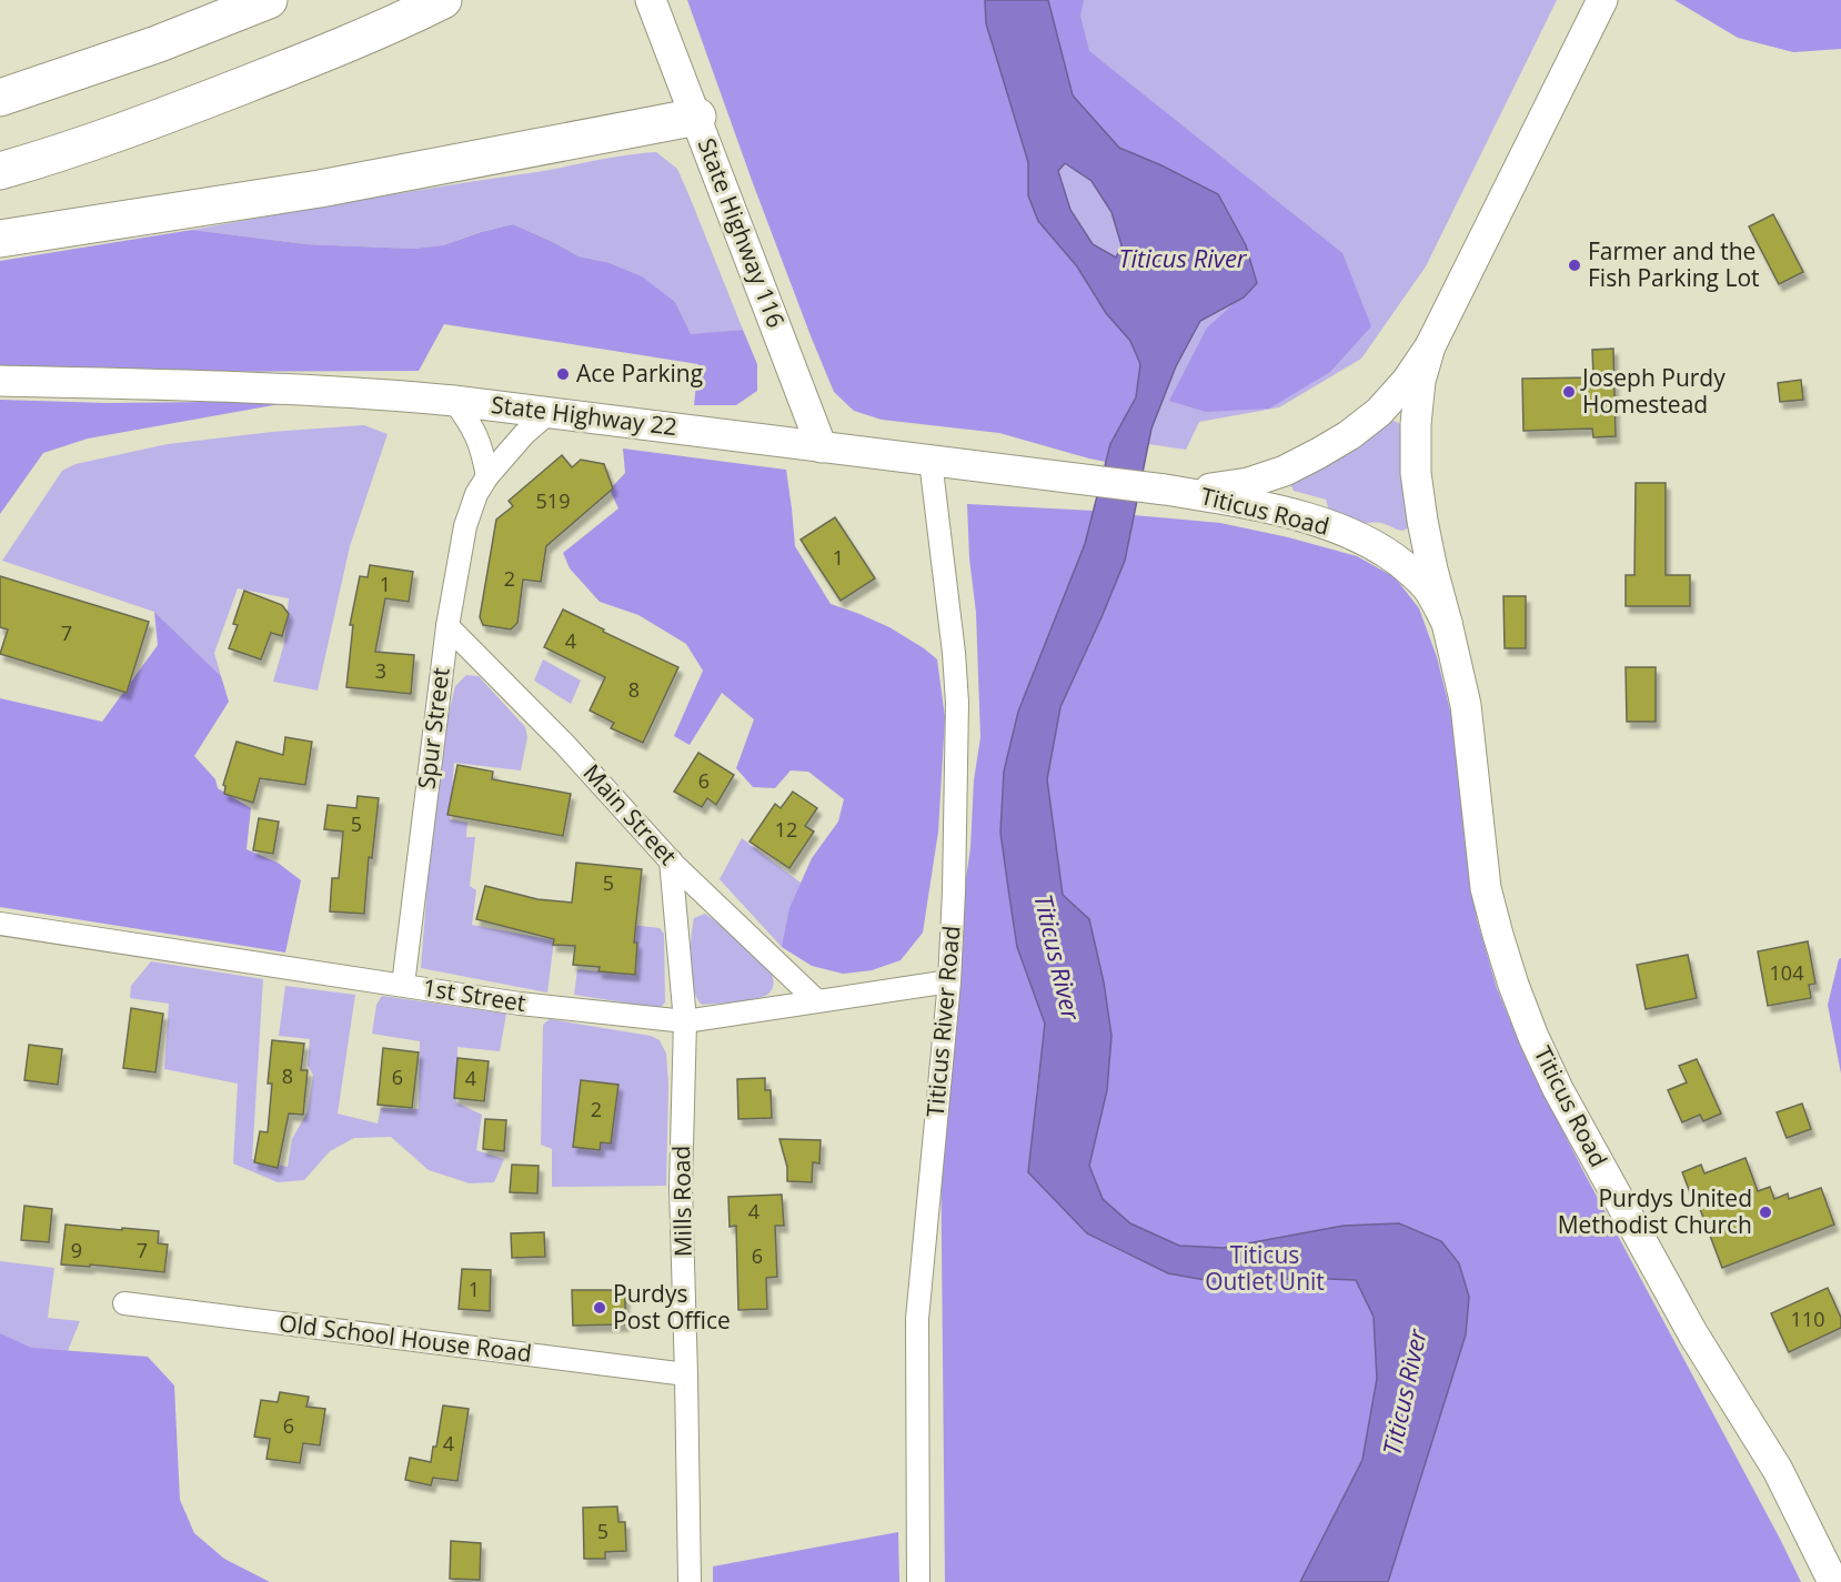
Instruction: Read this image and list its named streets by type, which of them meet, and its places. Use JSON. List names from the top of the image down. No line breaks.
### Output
{"streets":{"main road":["State Highway 116","State Highway 22","Titicus Road"],"street":["Spur Street","Main Street","1st Street","Titicus River Road","Mills Road","Old School House Road"]},"crossings":[["State Highway 116","State Highway 22"],["State Highway 22","Titicus Road"],["State Highway 22","Spur Street"],["State Highway 22","Titicus River Road"],["Spur Street","Main Street"],["Spur Street","1st Street"],["Main Street","1st Street"],["Main Street","Mills Road"],["1st Street","Titicus River Road"],["1st Street","Mills Road"],["Mills Road","Old School House Road"]],"water":["Titicus River"],"parks":["Titicus Outlet Unit"],"places":["Farmer and the Fish Parking Lot","Ace Parking","Joseph Purdy Homestead","Purdys United Methodist Church","Purdys Post Office"],"house_numbers":["519","1","2","1","7","4","3","8","6","5","12","5","104","8","6","4","2","4","9","7","6","1","110","6","4","5"]}
